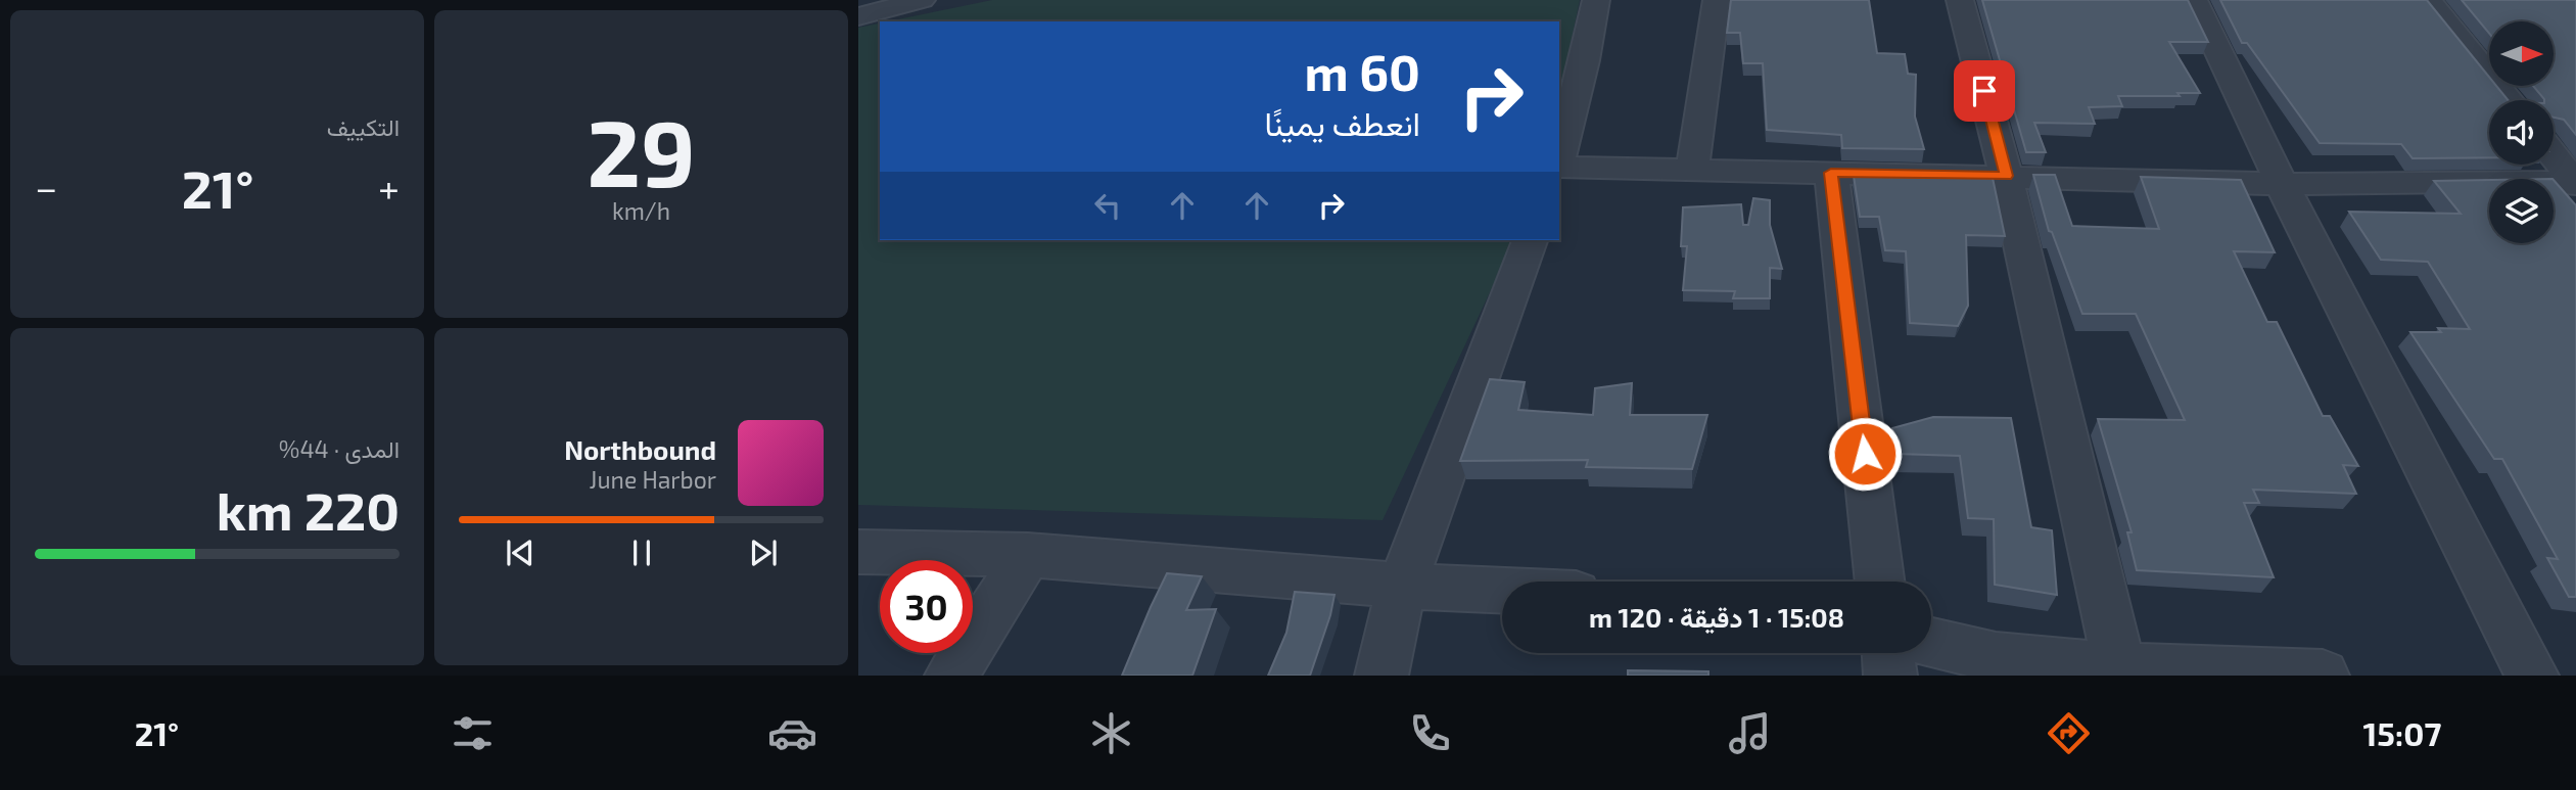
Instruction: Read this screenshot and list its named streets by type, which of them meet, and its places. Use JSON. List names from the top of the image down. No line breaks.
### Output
{"north":"right","page":{"tile":[["29","km/h"],"التكييف",["المدى · 44%","220 km"]],"turn":["60 m","انعطف يمينًا"],"heat":["−","21°","+"],"song":["Northbound","June Harbor"],"limit":"30","trip":"15:08 · 1 دقيقة · 120 m","tabs":["15:07","21°"]}}
